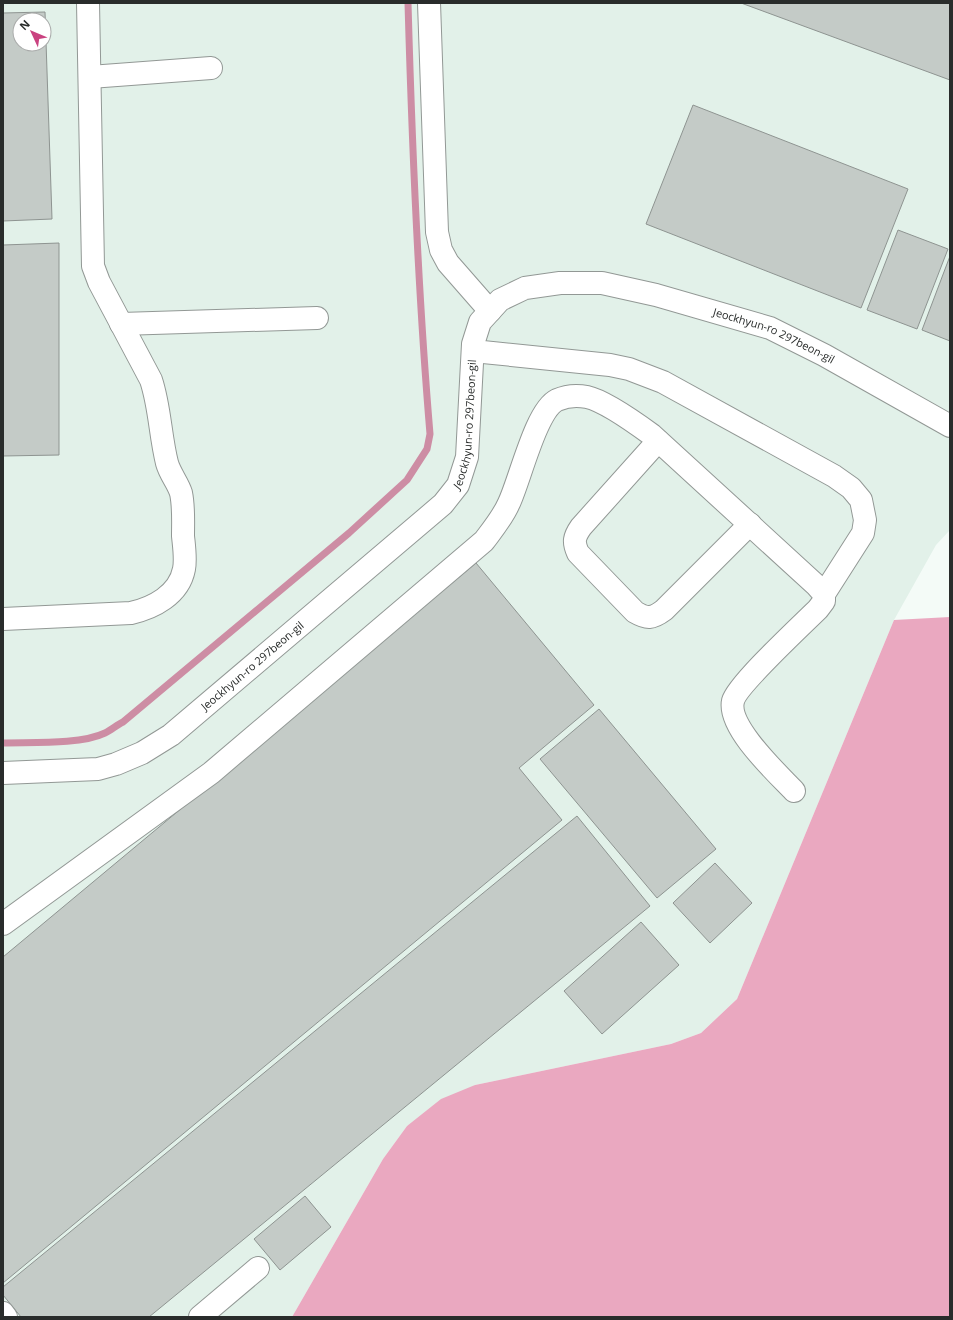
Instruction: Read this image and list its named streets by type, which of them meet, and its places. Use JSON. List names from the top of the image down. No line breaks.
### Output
{"streets":{"street":["Jeockhyun-ro 297beon-gil"]},"north":"top left"}
